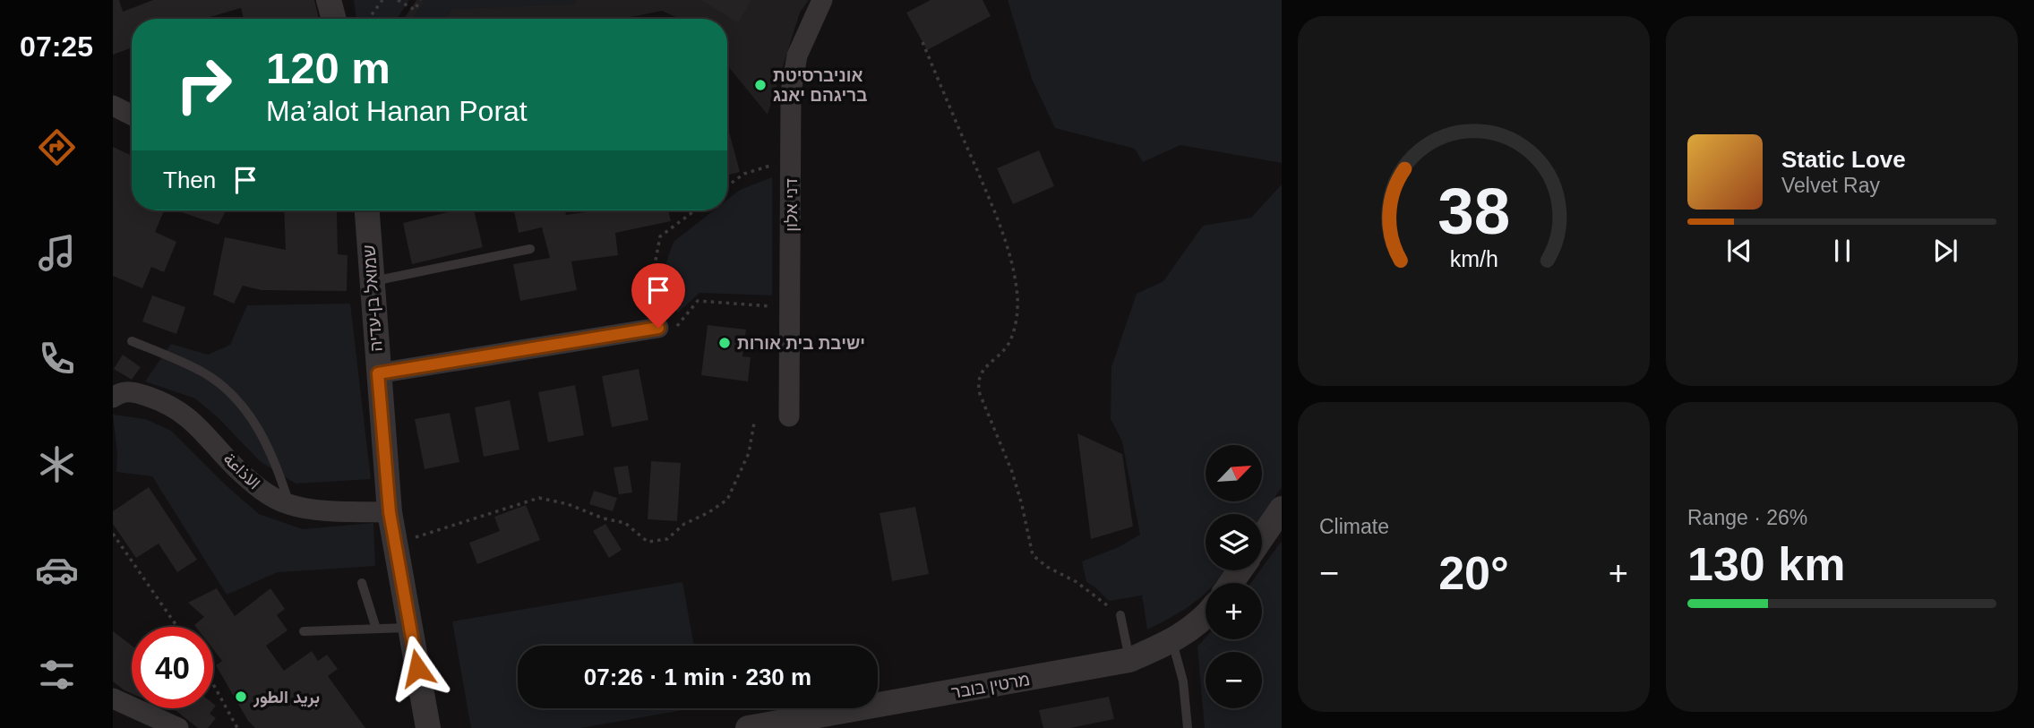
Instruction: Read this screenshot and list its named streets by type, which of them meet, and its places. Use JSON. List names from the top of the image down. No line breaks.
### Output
{"streets":{"street":["דני אלון","שמואל בן-עדיה","الاذاعة","מרטין בובר"]},"crossings":[["שמואל בן-עדיה","الاذاعة"]],"places":["אוניברסיטת בריגהם יאנג","ישיבת בית אורות","بريد الطور"],"north":"top right","page":{"tabs":"07:25","turn":["120 m","Ma’alot Hanan Porat"],"song":["Static Love","Velvet Ray"],"then":"Then","tile":["Climate",["Range · 26%","130 km"]],"map_buttons":["+","−"],"heat":["−","20°","+"],"limit":"40","trip":"07:26 · 1 min · 230 m","gauge":["38","km/h"]}}
